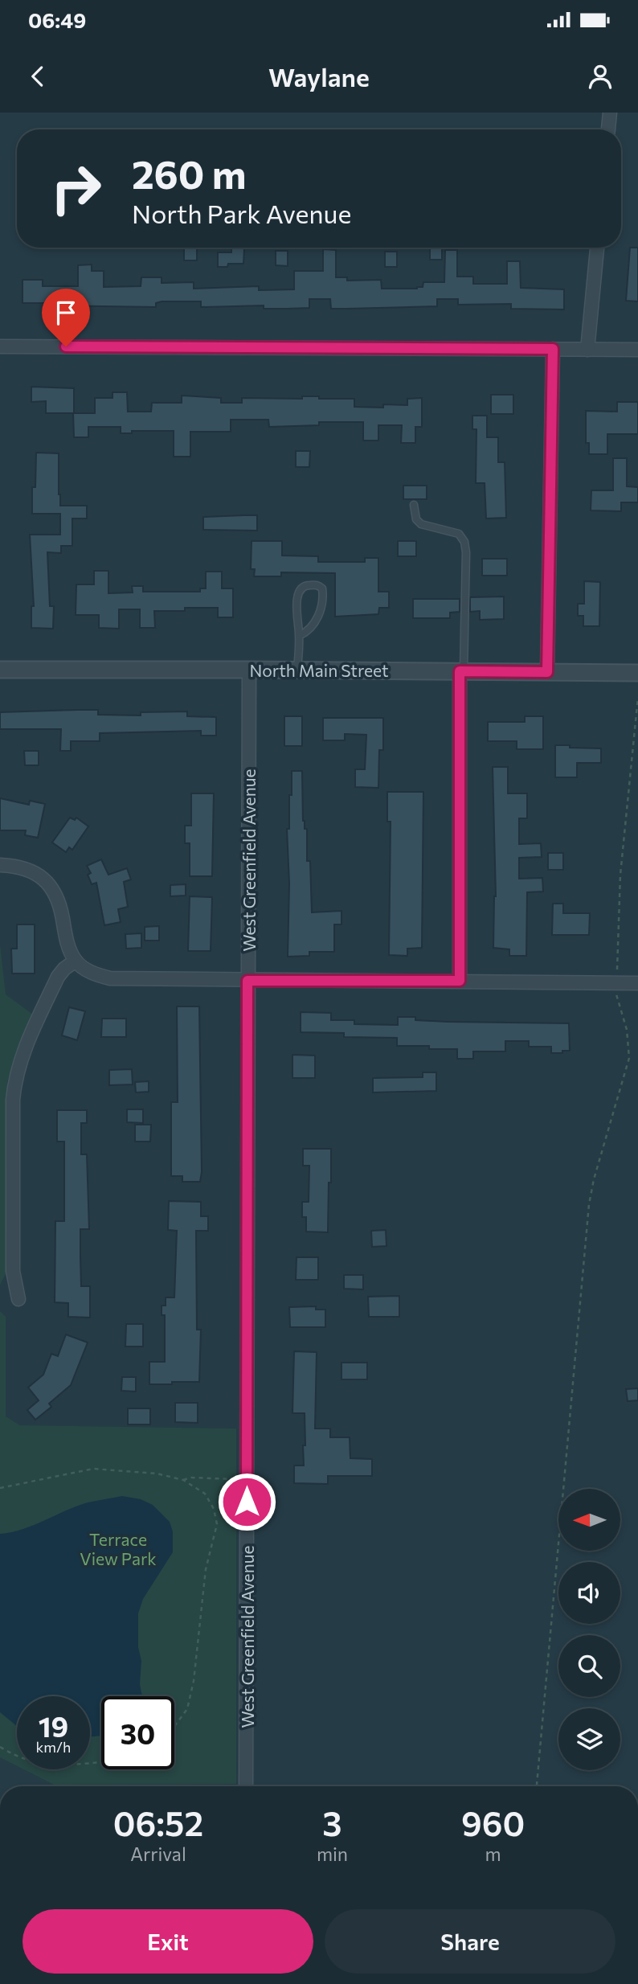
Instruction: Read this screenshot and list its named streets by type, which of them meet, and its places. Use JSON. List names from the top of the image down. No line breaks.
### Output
{"streets":{"street":["North Main Street","West Greenfield Avenue"]},"crossings":[["North Main Street","West Greenfield Avenue"]],"parks":["Terrace View Park"],"north":"left","page":{"status":"06:49","header":"Waylane","turn":["260 m","North Park Avenue"],"speed":"19 km/h","limit":"30","eta":["06:52","Arrival","3","min","960","m"],"buttons":["Exit","Share"]}}
